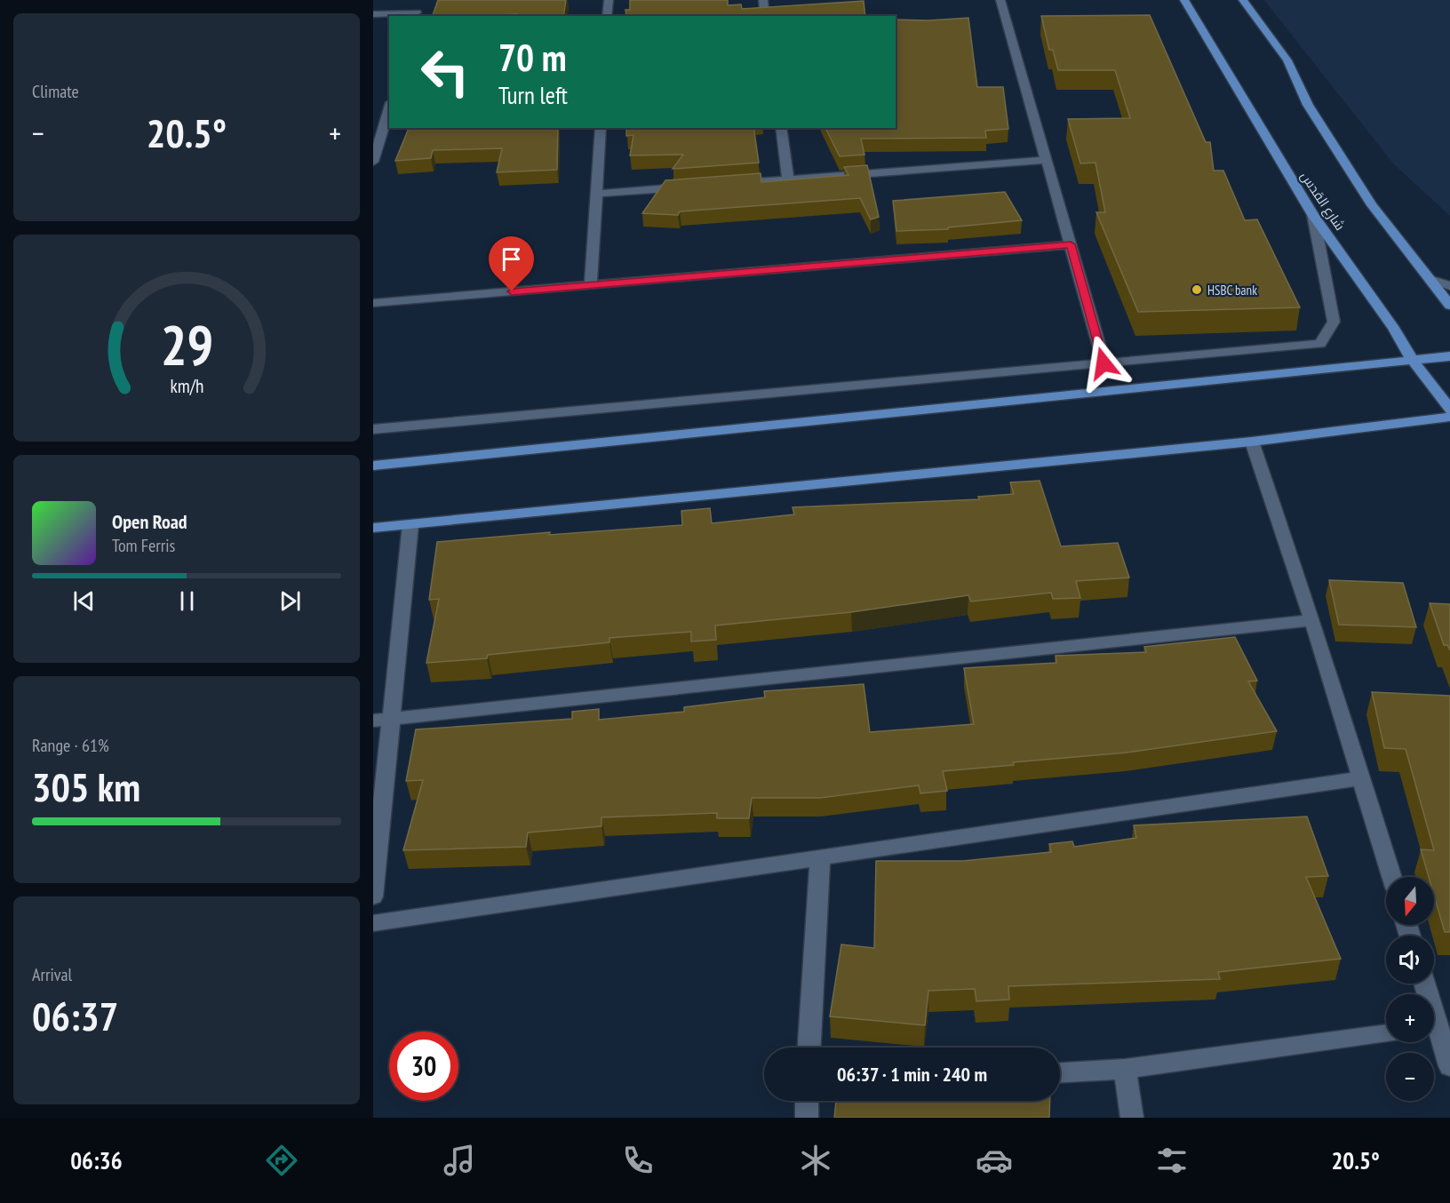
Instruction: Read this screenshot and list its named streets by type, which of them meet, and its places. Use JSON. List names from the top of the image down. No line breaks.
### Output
{"streets":{"main road":["شارع القدس"]},"places":["HSBC bank"],"north":"bottom","page":{"tile":["Climate",["Range · 61%","305 km"],["Arrival","06:37"]],"turn":["70 m","Turn left"],"heat":["−","20.5°","+"],"song":["Open Road","Tom Ferris"],"map_buttons":["+","−"],"limit":"30","trip":"06:37 · 1 min · 240 m","tabs":["06:36","20.5°"],"gauge":["29","km/h"]}}
